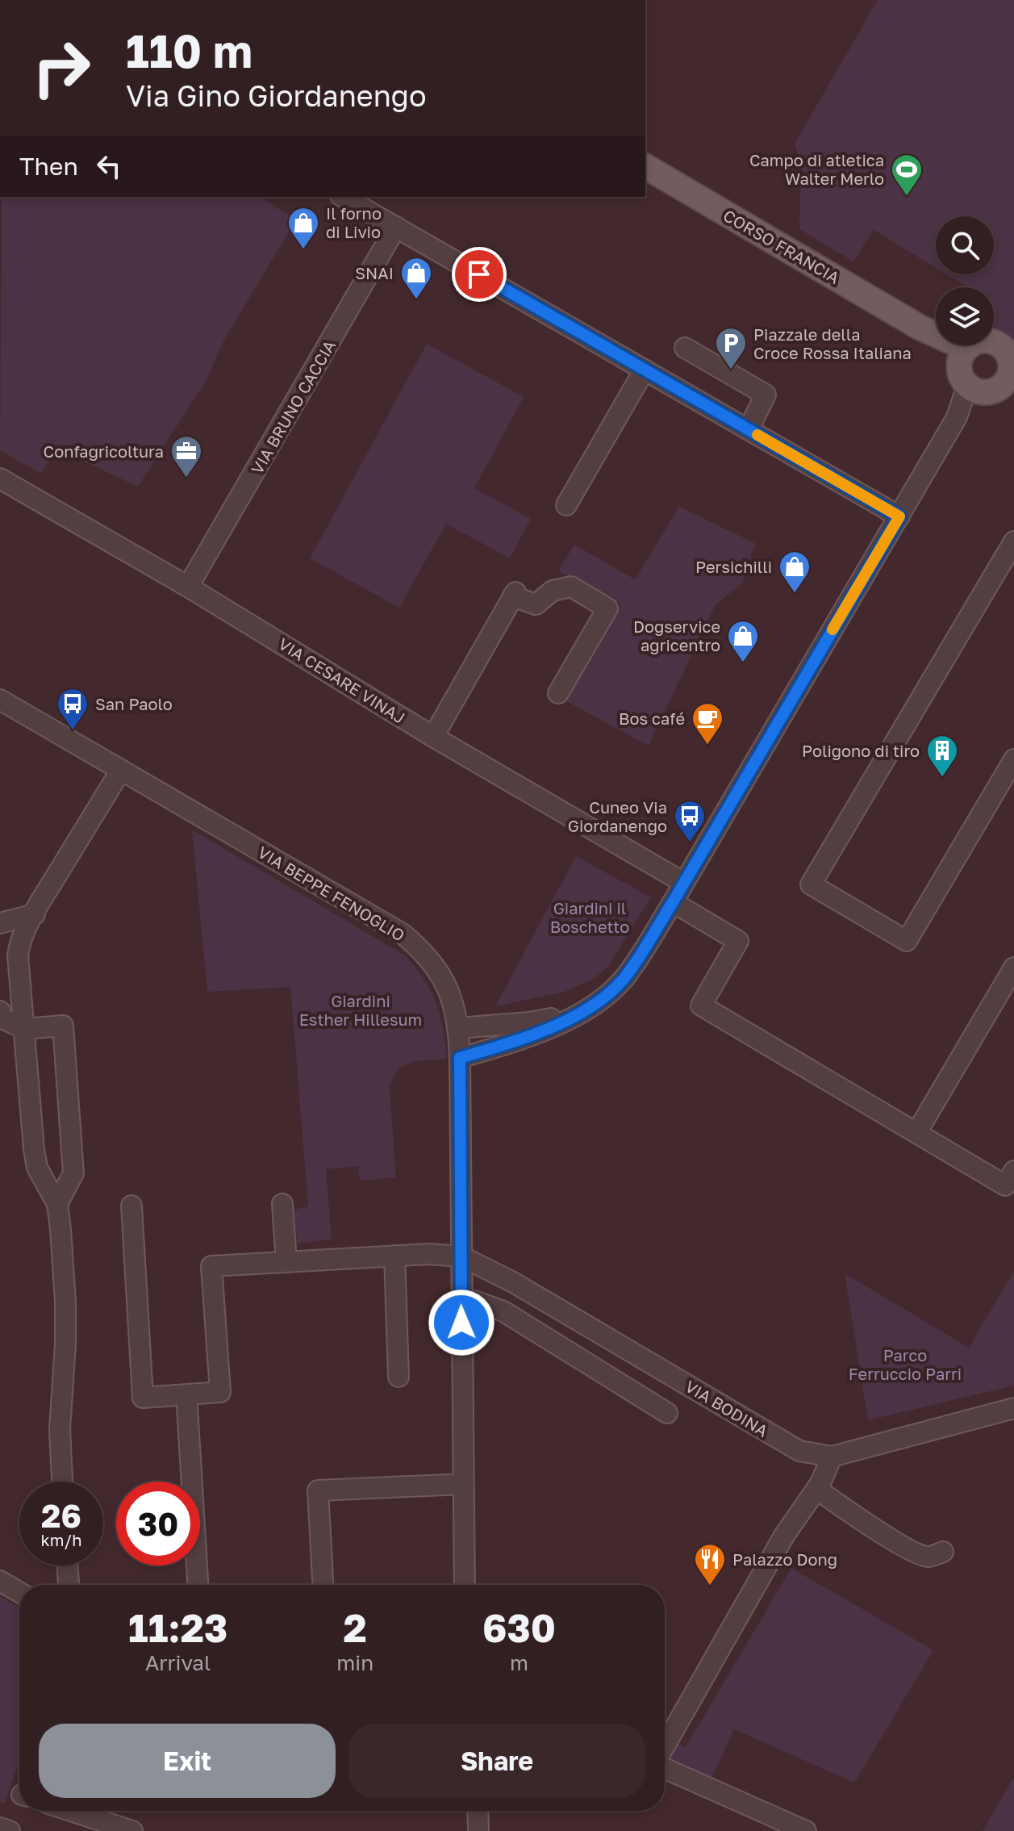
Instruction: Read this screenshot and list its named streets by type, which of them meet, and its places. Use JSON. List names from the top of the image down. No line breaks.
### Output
{"streets":{"main road":["CORSO FRANCIA"],"street":["VIA BRUNO CACCIA","VIA CESARE VINAJ","VIA BEPPE FENOGLIO","VIA BODINA"]},"crossings":[["VIA BRUNO CACCIA","VIA CESARE VINAJ"],["VIA BEPPE FENOGLIO","VIA BODINA"]],"parks":["Giardini il Boschetto","Giardini Esther Hillesum","Parco Ferruccio Parri"],"places":{"sports":["Campo di atletica Walter Merlo"],"shop":["Il forno di Livio","SNAI","Persichilli","Dogservice agricentro"],"parking":["Piazzale della Croce Rossa Italiana"],"office":["Confagricoltura"],"bus stop":["San Paolo","Cuneo Via Giordanengo"],"cafe":["Bos café"],"building":["Poligono di tiro"],"restaurant":["Palazzo Dong"]},"page":{"turn":["110 m","Via Gino Giordanengo"],"then":"Then","speed":"26 km/h","limit":"30","eta":["11:23","Arrival","2","min","630","m"],"buttons":["Exit","Share"]}}
